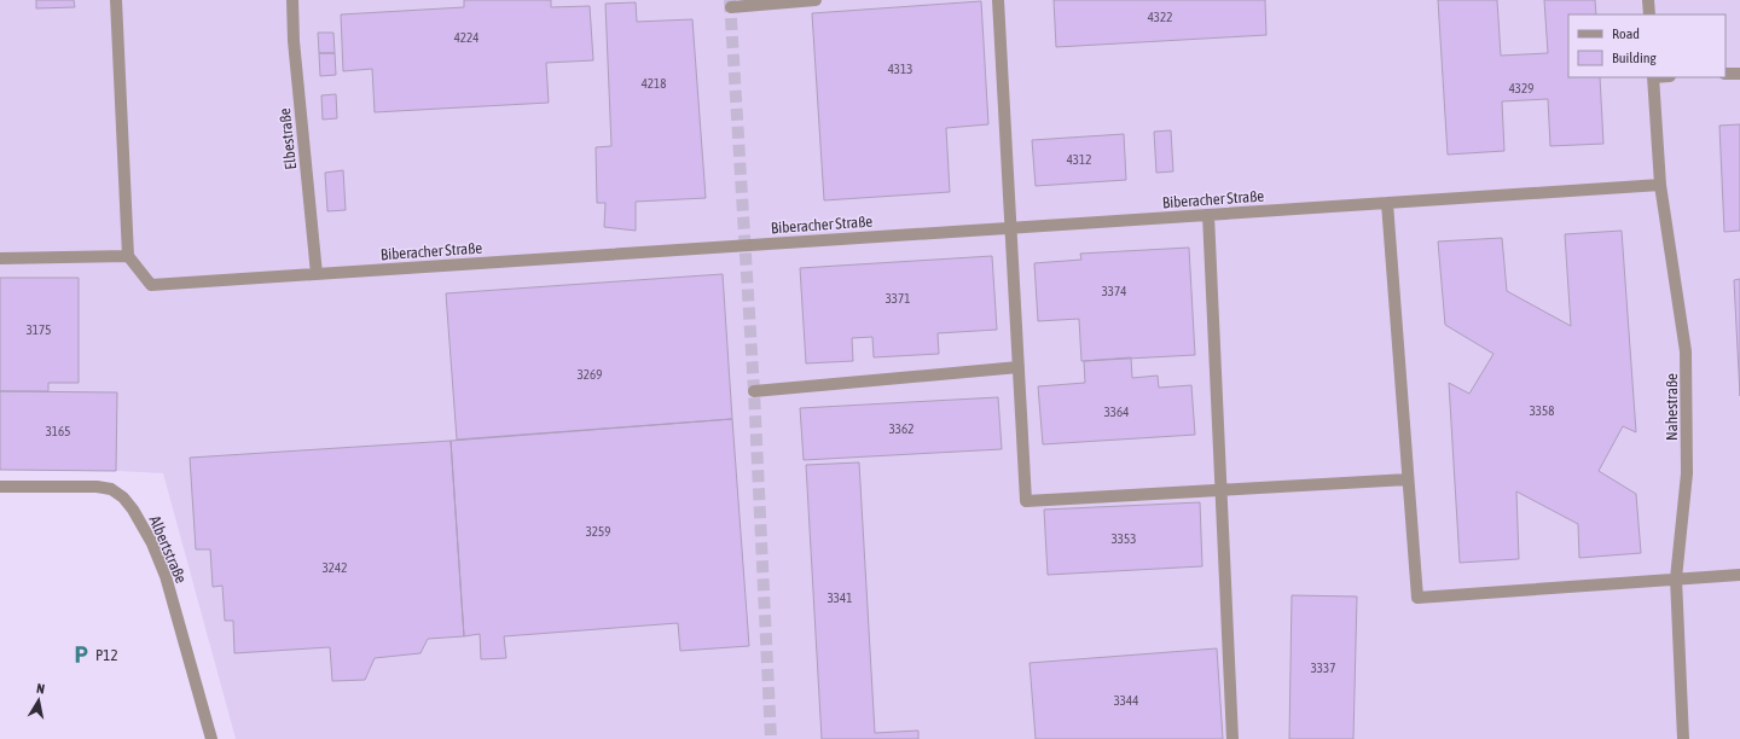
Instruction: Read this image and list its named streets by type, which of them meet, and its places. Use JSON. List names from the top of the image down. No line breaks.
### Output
{"streets":{"street":["Elbestraße","Biberacher Straße","Nahestraße","Albertstraße"]},"crossings":[["Elbestraße","Biberacher Straße"],["Biberacher Straße","Nahestraße"]],"places":{"parking":["P12"]},"house_numbers":["4322","4224","4313","4218","4329","4312","3374","3371","3175","3269","3358","3364","3362","3165","3259","3353","3242","3341","3337","3344"],"legend":["Road","Building"],"north":"top"}
